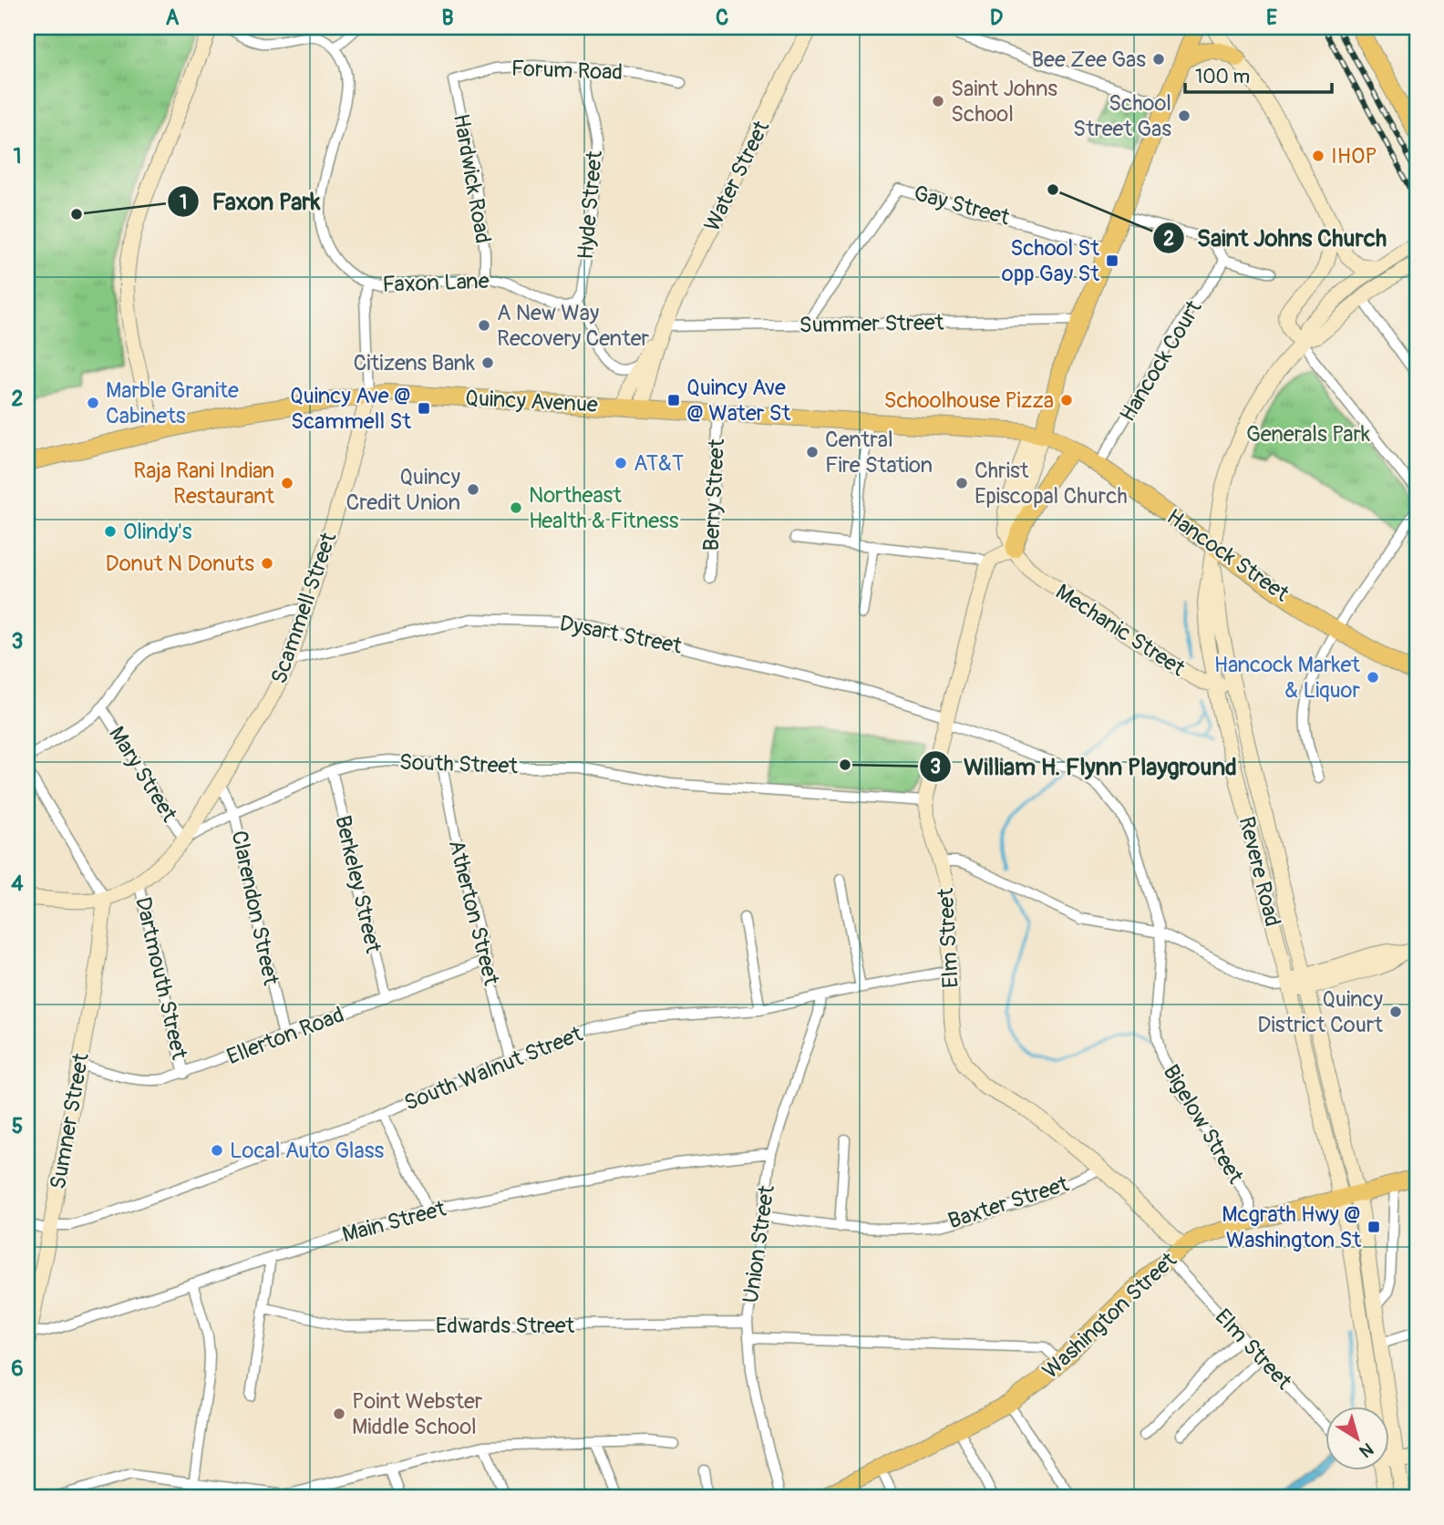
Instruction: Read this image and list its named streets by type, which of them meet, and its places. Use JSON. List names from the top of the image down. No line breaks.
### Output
{"streets":{"main road":["Quincy Avenue","Hancock Street","Washington Street"],"street":["Forum Road","Water Street","Hardwick Road","Hyde Street","Gay Street","Faxon Lane","Summer Street","Hancock Court","Berry Street","Scammell Street","Mechanic Street","Dysart Street","South Street","Mary Street","Revere Road","Berkeley Street","Clarendon Street","Atherton Street","Elm Street","Dartmouth Street","Ellerton Road","South Walnut Street","Sumner Street","Bigelow Street","Baxter Street","Main Street","Union Street","Edwards Street"]},"crossings":[["Forum Road","Hardwick Road"],["Forum Road","Hyde Street"],["Water Street","Summer Street"],["Water Street","Quincy Avenue"],["Hardwick Road","Faxon Lane"],["Hyde Street","Faxon Lane"],["Gay Street","Summer Street"],["Hancock Court","Hancock Street"],["Quincy Avenue","Berry Street"],["Quincy Avenue","Hancock Street"],["Quincy Avenue","Scammell Street"],["Hancock Street","Revere Road"],["Scammell Street","Dysart Street"],["Scammell Street","South Street"],["Scammell Street","Mary Street"],["Scammell Street","Clarendon Street"],["Mechanic Street","Revere Road"],["Dysart Street","Elm Street"],["Dysart Street","Bigelow Street"],["South Street","Mary Street"],["South Street","Berkeley Street"],["South Street","Clarendon Street"],["South Street","Atherton Street"],["South Street","Elm Street"],["South Street","Dartmouth Street"],["South Street","Sumner Street"],["Revere Road","Washington Street"],["Berkeley Street","Ellerton Road"],["Clarendon Street","Ellerton Road"],["Atherton Street","Ellerton Road"],["Atherton Street","South Walnut Street"],["Elm Street","South Walnut Street"],["Elm Street","Bigelow Street"],["Elm Street","Baxter Street"],["Elm Street","Washington Street"],["Dartmouth Street","Ellerton Road"],["Ellerton Road","Sumner Street"],["South Walnut Street","Sumner Street"],["South Walnut Street","Union Street"],["Sumner Street","Main Street"],["Bigelow Street","Washington Street"],["Baxter Street","Union Street"],["Main Street","Union Street"],["Union Street","Edwards Street"]],"parks":["Generals Park"],"places":{"other":["Bee Zee Gas","Saint Johns School","School Street Gas","IHOP","Saint Johns Church","Faxon Park","A New Way Recovery Center","Citizens Bank","Schoolhouse Pizza","Marble Granite Cabinets","Central Fire Station","AT&T","Raja Rani Indian Restaurant","Christ Episcopal Church","Quincy Credit Union","Northeast Health & Fitness","Olindy's","Donut N Donuts","Hancock Market & Liquor","William H. Flynn Playground","Quincy District Court","Local Auto Glass","Point Webster Middle School"],"transit":["School St opp Gay St","Quincy Ave @ Water St","Quincy Ave @ Scammell St","Mcgrath Hwy @ Washington St"]},"scale_bar":"100 m","north":"bottom right","grid":{"columns":["A","B","C","D","E"],"rows":["1","2","3","4","5","6"]}}
